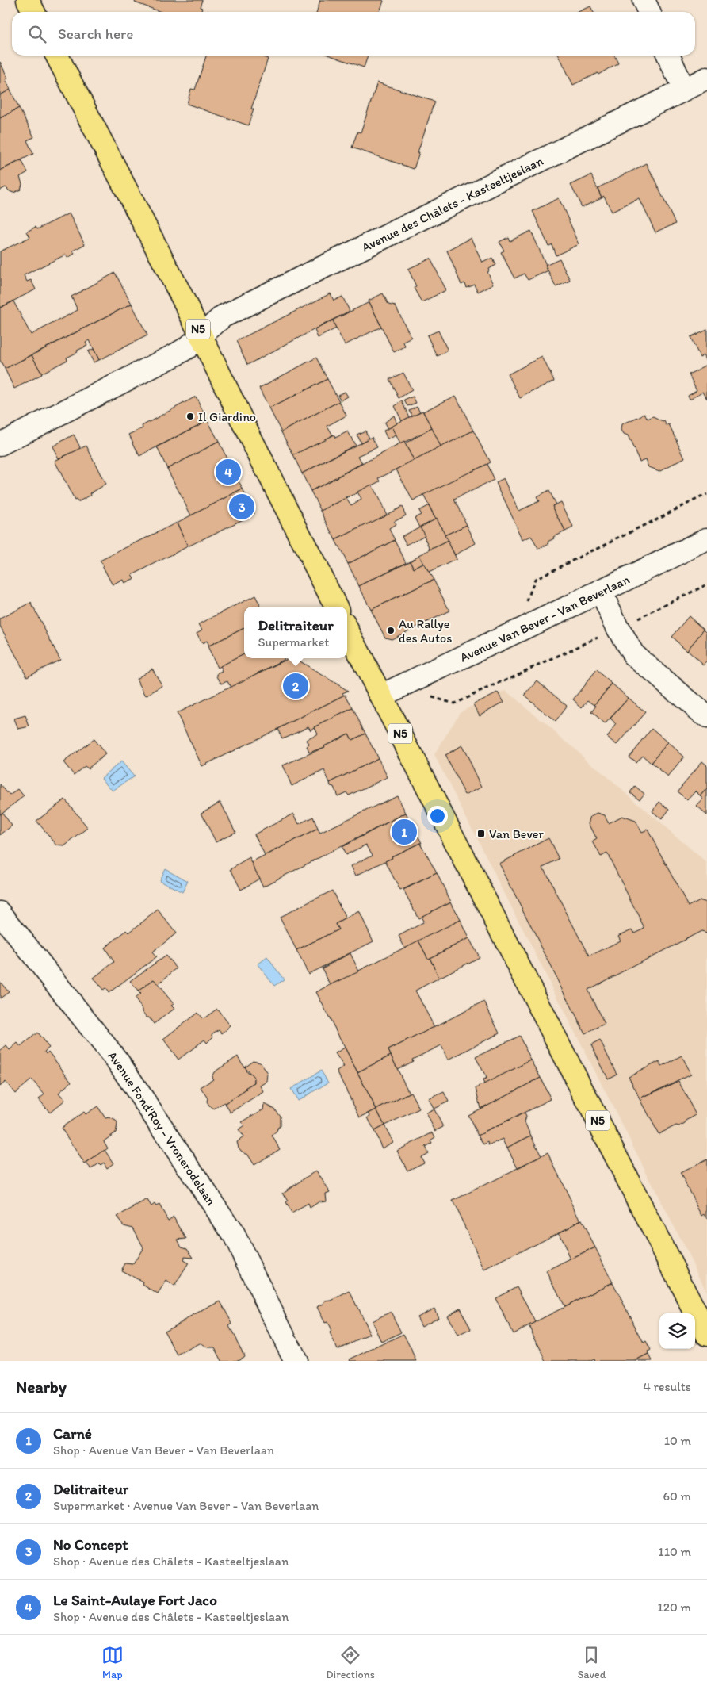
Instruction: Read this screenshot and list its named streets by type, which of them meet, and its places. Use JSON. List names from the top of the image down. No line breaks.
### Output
{"streets":{"main road":["N5"],"street":["Avenue des Châlets - Kasteeltjeslaan","Avenue Van Bever - Van Beverlaan","Avenue Fond'Roy - Vronerodelaan"]},"crossings":[["Avenue des Châlets - Kasteeltjeslaan","N5"],["N5","Avenue Van Bever - Van Beverlaan"]],"places":{"other":["Il Giardino","Au Rallye des Autos"],"transit":["Van Bever"]},"page":{"search":"Search here","pins":["4","3","2","1"],"popup":["Delitraiteur","Supermarket"],"heading":["Nearby","4 results"],"list":[{"mark":"1","name":"Carné","note":"Shop · Avenue Van Bever - Van Beverlaan","value":"10 m"},{"mark":"2","name":"Delitraiteur","note":"Supermarket · Avenue Van Bever - Van Beverlaan","value":"60 m"},{"mark":"3","name":"No Concept","note":"Shop · Avenue des Châlets - Kasteeltjeslaan","value":"110 m"},{"mark":"4","name":"Le Saint-Aulaye Fort Jaco","note":"Shop · Avenue des Châlets - Kasteeltjeslaan","value":"120 m"}],"nav":["Map","Directions","Saved"]}}
